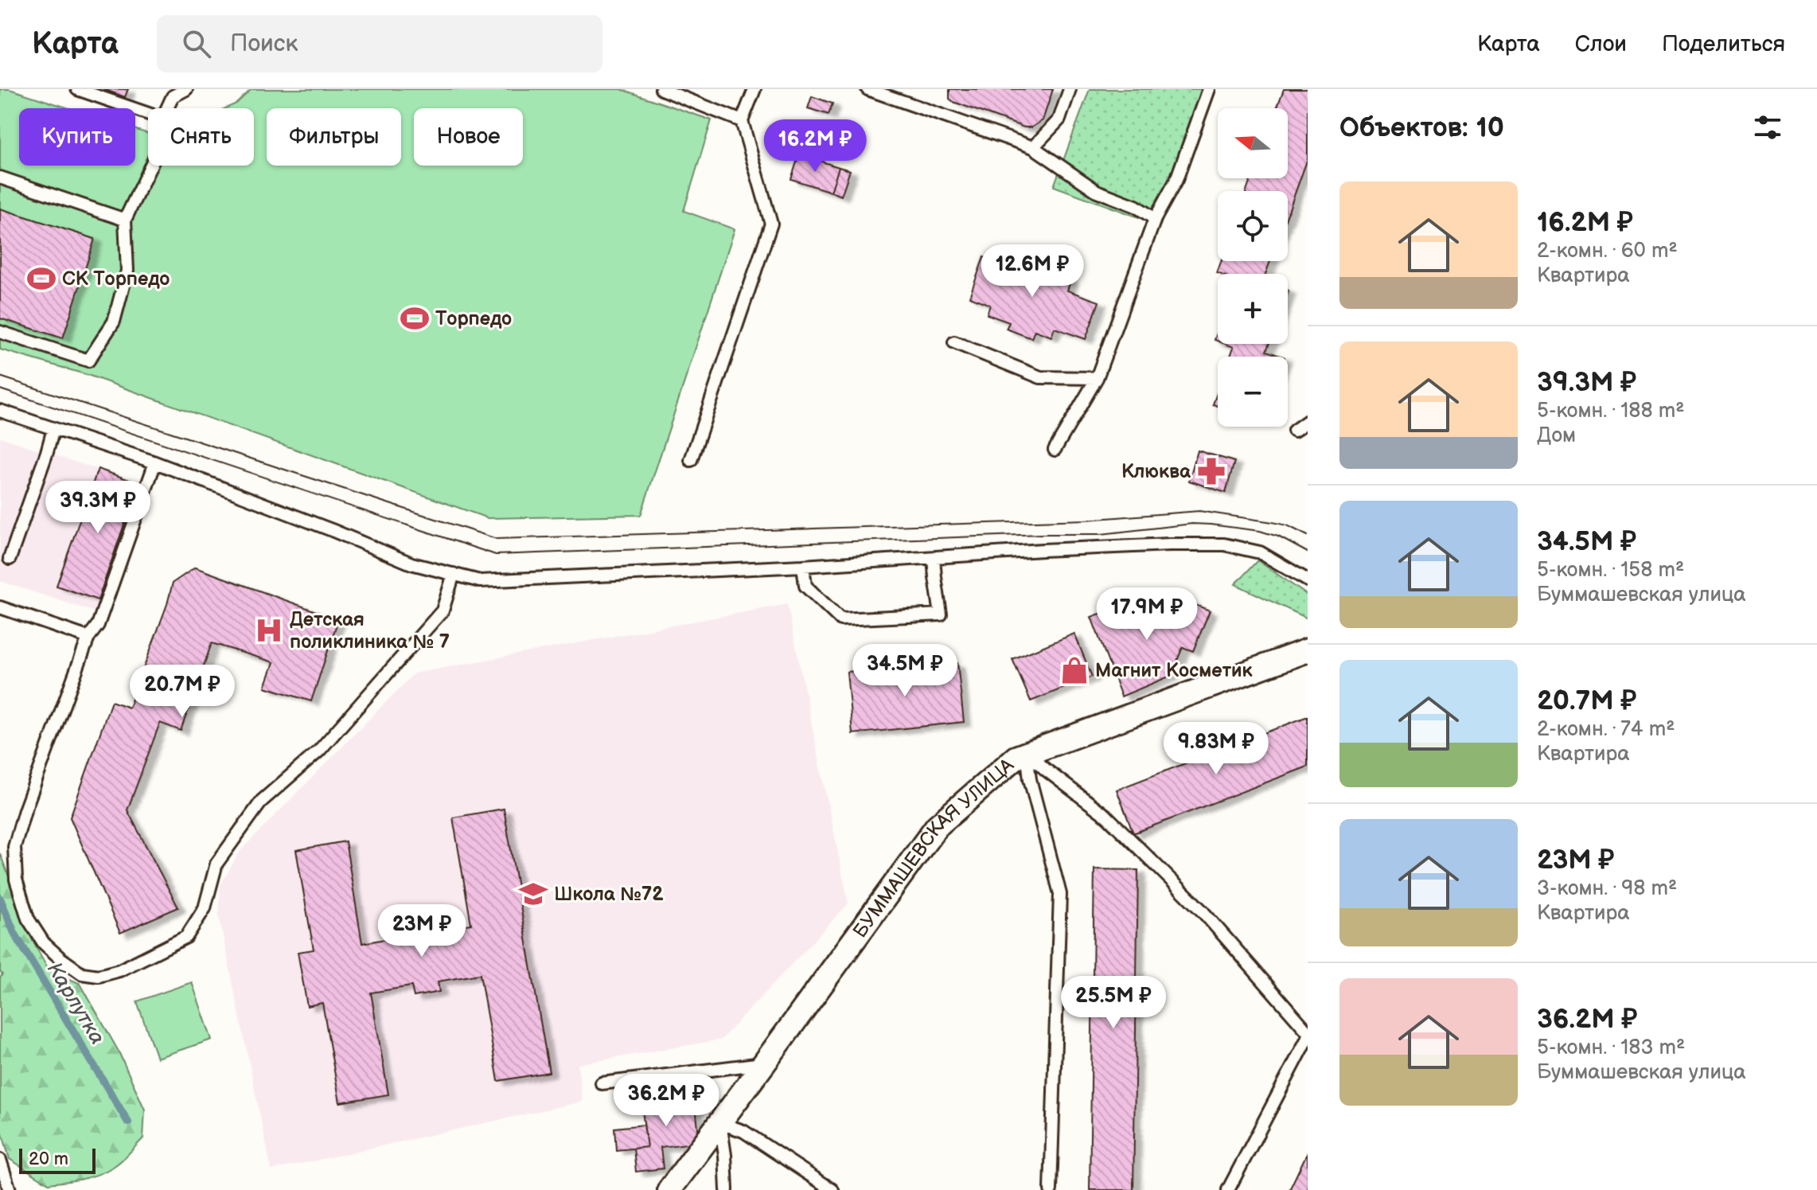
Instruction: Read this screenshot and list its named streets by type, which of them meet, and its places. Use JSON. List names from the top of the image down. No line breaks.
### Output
{"streets":{"street":["БУММАШЕВСКАЯ УЛИЦА"]},"water":["Карлутка"],"places":{"sports":["СК Торпедо","Торпедо"],"pharmacy":["Клюква"],"hospital":["Детская поликлиника № 7"],"shop":["Магнит Косметик"],"school or university":["Школа №72"]},"scale_bar":"20 m","north":"left","page":{"header":"Карта","search":"Поиск","nav":["Карта","Слои","Поделиться"],"heading":"Объектов: 10","map_buttons":["+","−"],"chip":["Купить","Снять","Фильтры","Новое"],"price":["16.2M ₽","12.6M ₽","39.3M ₽","17.9M ₽","34.5M ₽","20.7M ₽","9.83M ₽","23M ₽","25.5M ₽","36.2M ₽"],"list":[{"name":"16.2M ₽","note":"2-комн. · 60 m² · Квартира"},{"name":"39.3M ₽","note":"5-комн. · 188 m² · Дом"},{"name":"34.5M ₽","note":"5-комн. · 158 m² · Буммашевская улица"},{"name":"20.7M ₽","note":"2-комн. · 74 m² · Квартира"},{"name":"23M ₽","note":"3-комн. · 98 m² · Квартира"},{"name":"36.2M ₽","note":"5-комн. · 183 m² · Буммашевская улица"}],"scale":"20 m"}}
